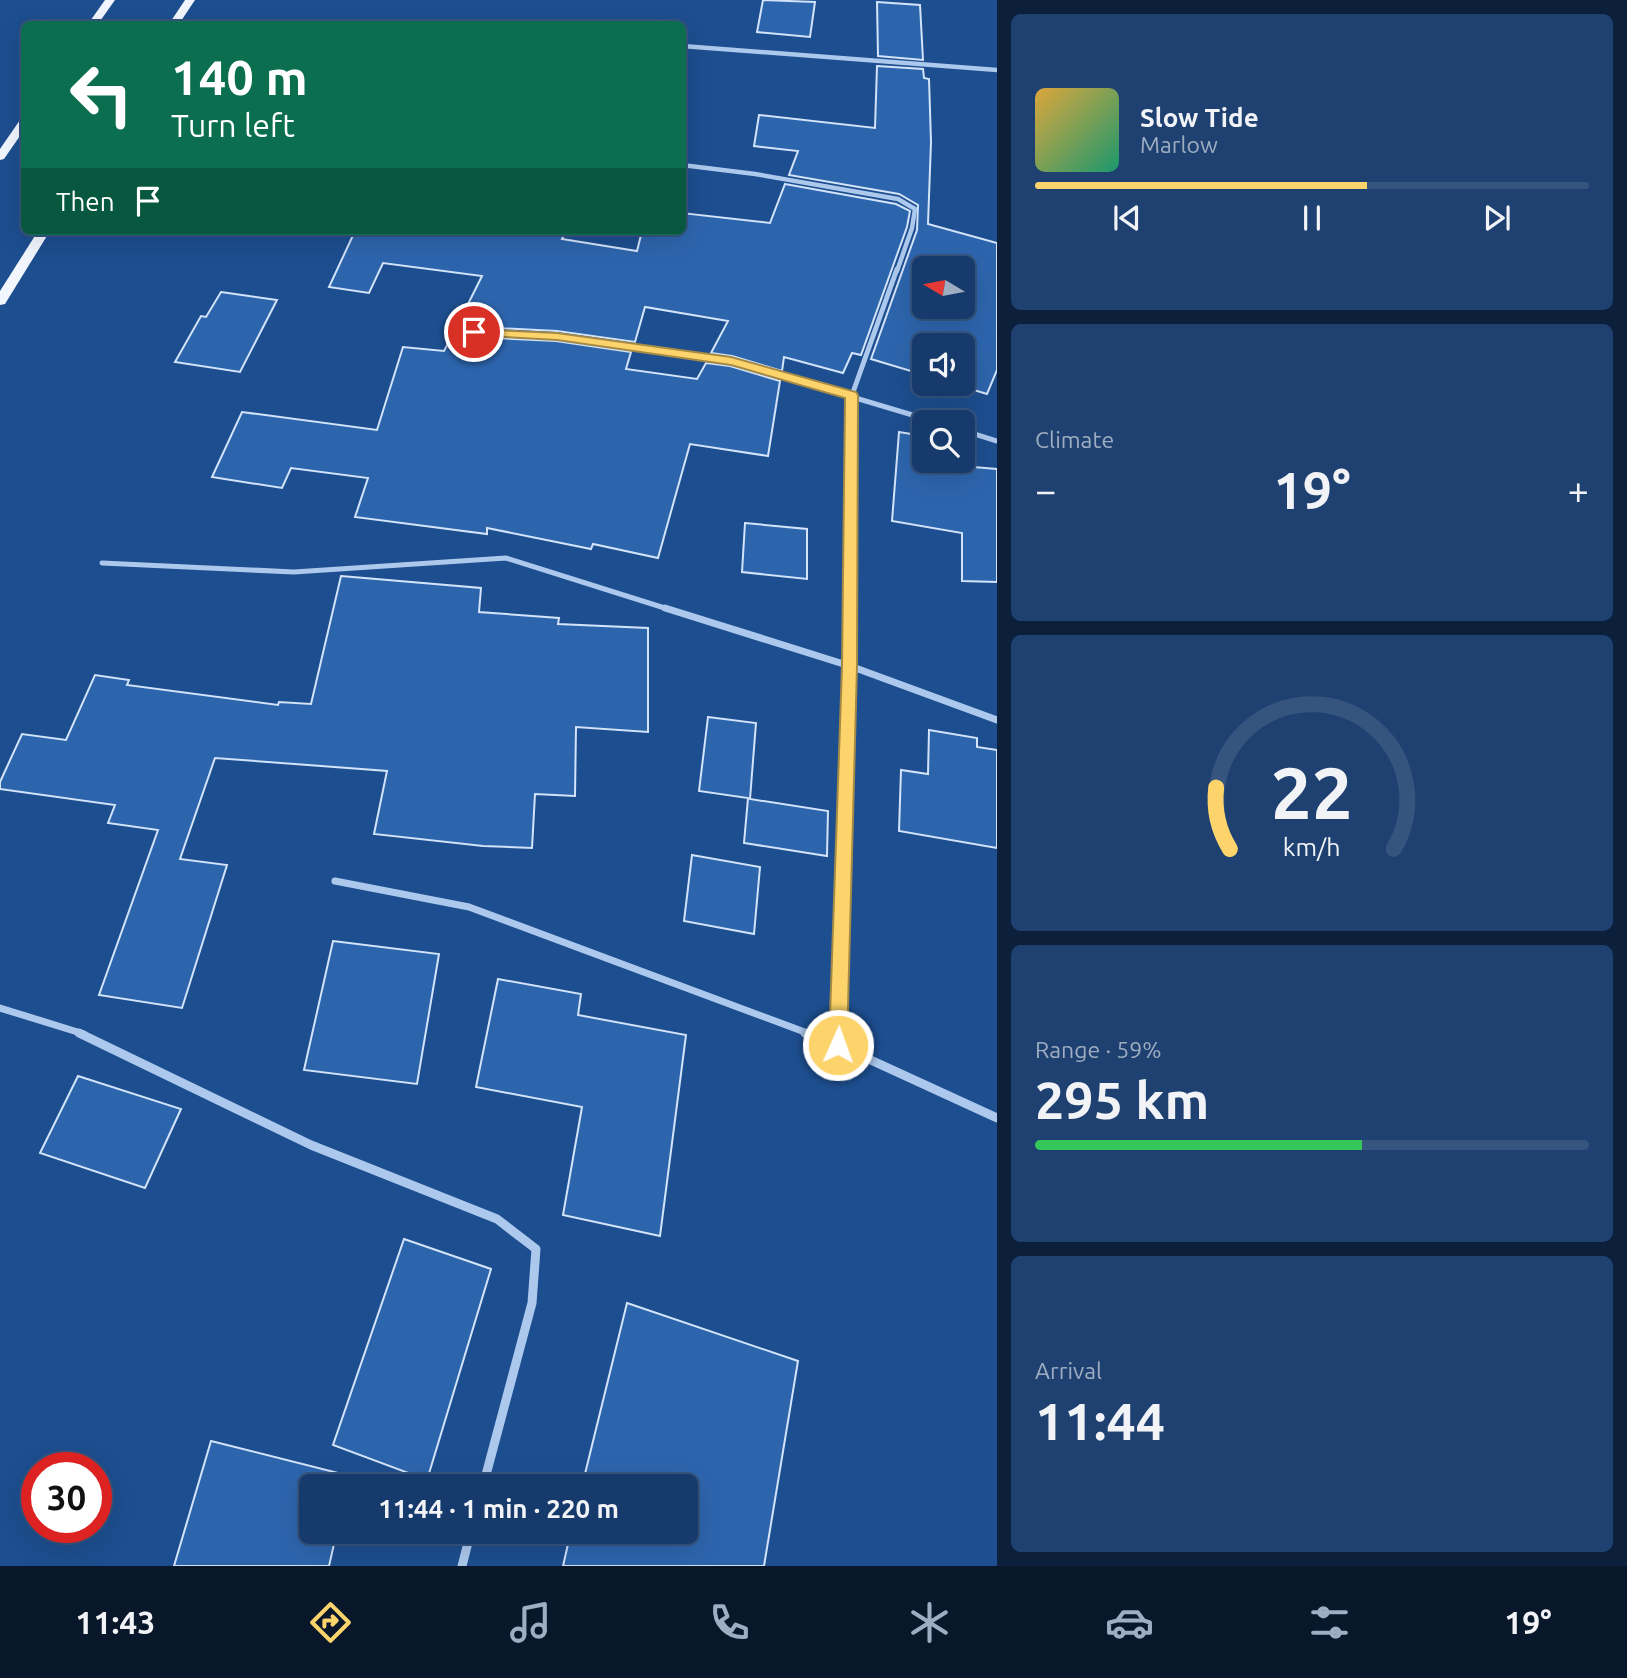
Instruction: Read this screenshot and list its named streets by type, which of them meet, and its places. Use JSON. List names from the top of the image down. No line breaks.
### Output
{"north":"left","page":{"turn":["140 m","Turn left"],"song":["Slow Tide","Marlow"],"then":"Then","tile":["Climate",["Range · 59%","295 km"],["Arrival","11:44"]],"heat":["−","19°","+"],"limit":"30","trip":"11:44 · 1 min · 220 m","tabs":["11:43","19°"],"gauge":["22","km/h"]}}
